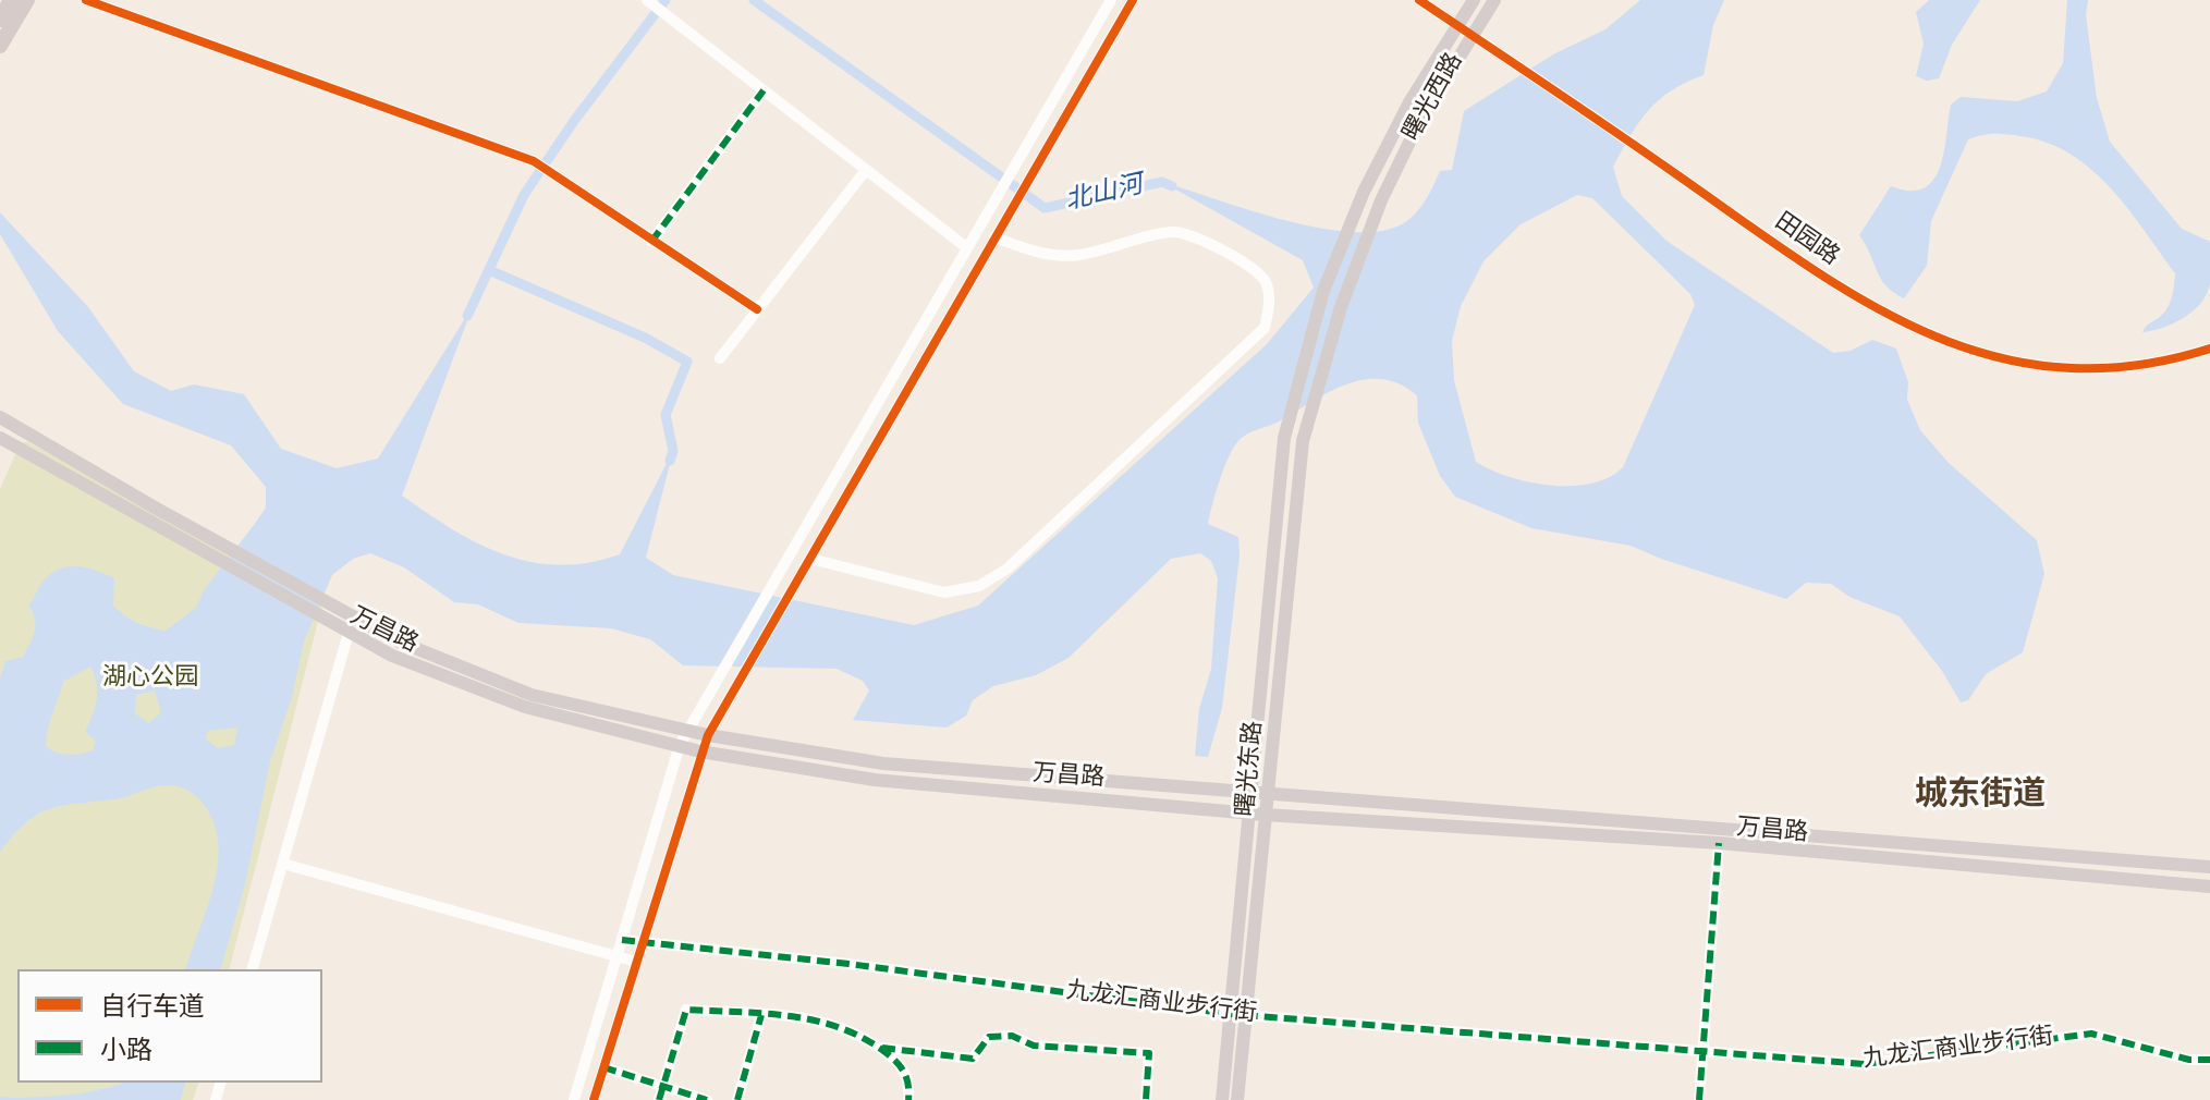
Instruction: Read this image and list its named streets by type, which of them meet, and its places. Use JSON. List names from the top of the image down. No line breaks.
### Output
{"streets":{"main road":["曙光西路","万昌路","曙光东路"],"street":["田园路","九龙汇商业步行街"]},"crossings":[["曙光西路","田园路"],["曙光西路","曙光东路"],["万昌路","曙光东路"],["曙光东路","九龙汇商业步行街"]],"districts":["城东街道"],"water":["北山河"],"parks":["湖心公园"],"legend":["自行车道","小路"]}
